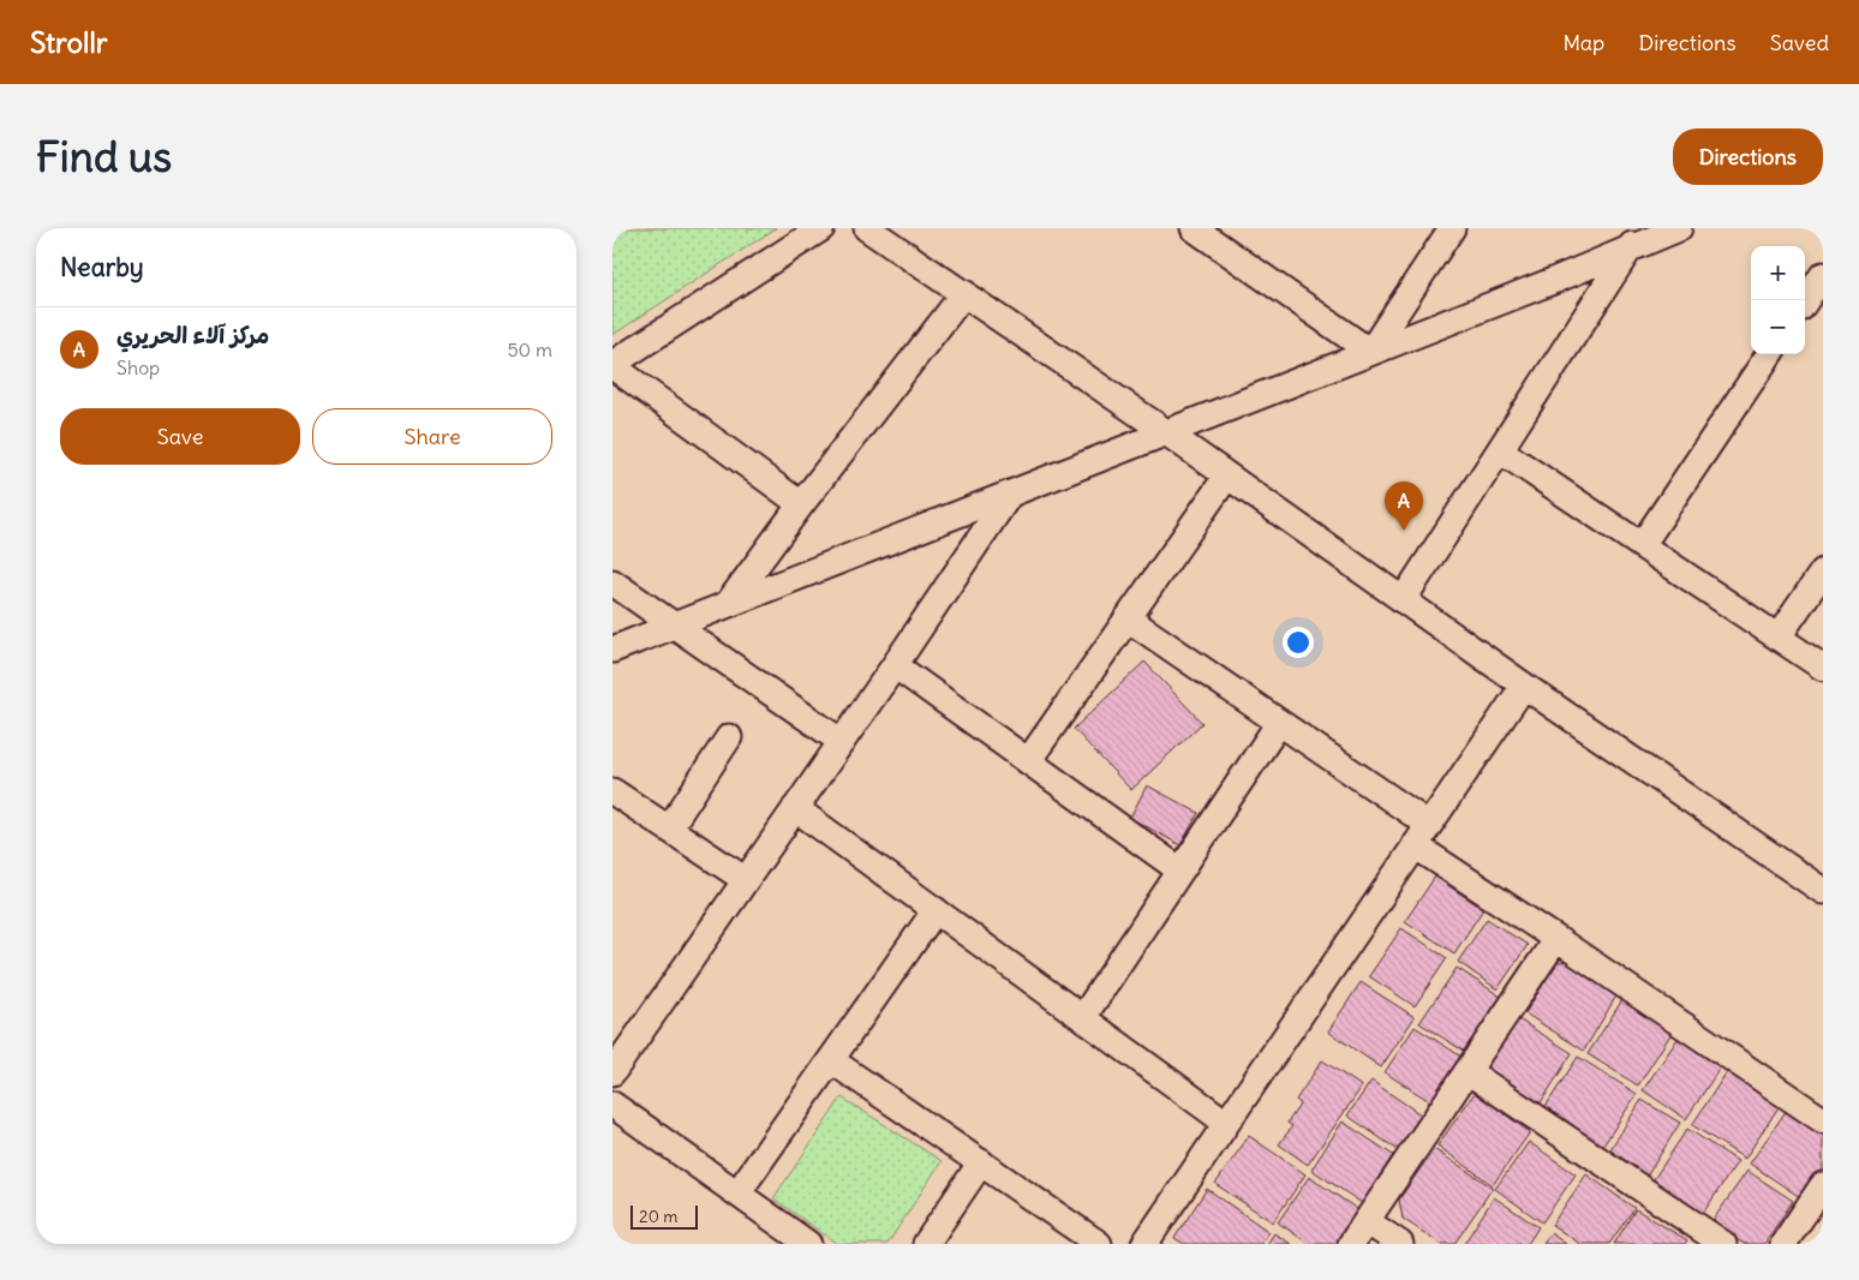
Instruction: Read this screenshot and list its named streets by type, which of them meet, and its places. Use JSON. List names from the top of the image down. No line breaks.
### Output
{"scale_bar":"20 m","page":{"header":"Strollr","nav":["Map","Directions","Saved"],"buttons":["Directions",["Save","Share"]],"title":"Find us","heading":"Nearby","map_buttons":["+","−"],"list":[{"mark":"A","name":"مركز آلاء الحريري","note":"Shop","value":"50 m"}],"pins":"A","scale":"20 m"}}
